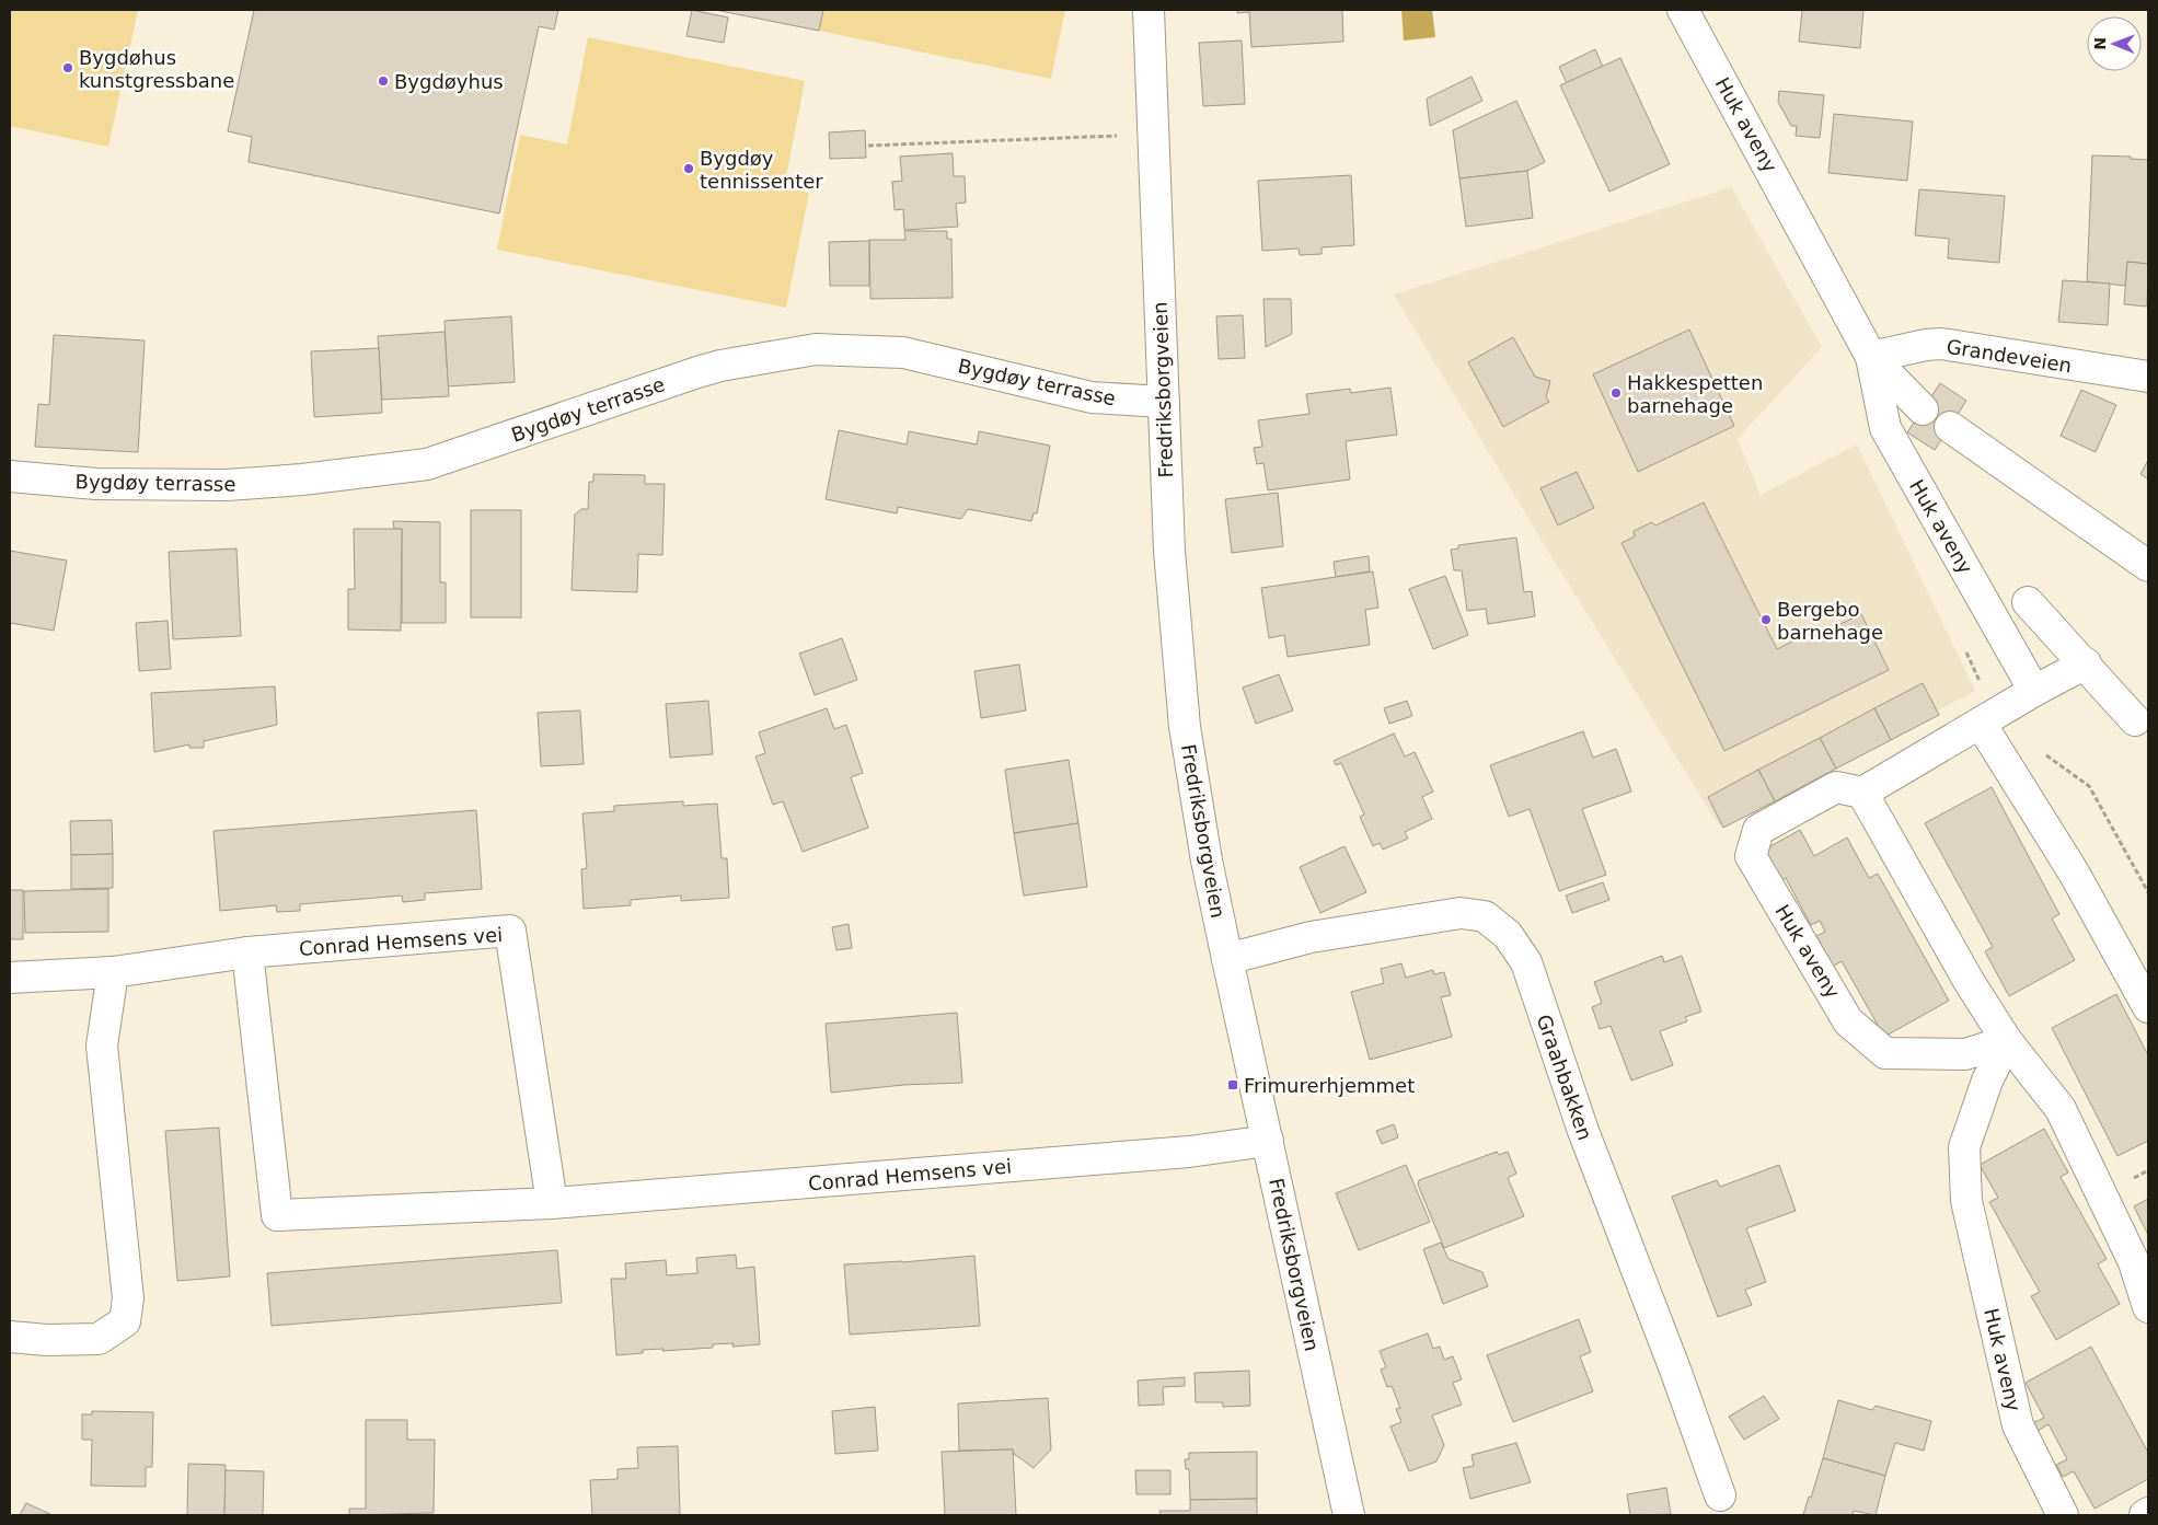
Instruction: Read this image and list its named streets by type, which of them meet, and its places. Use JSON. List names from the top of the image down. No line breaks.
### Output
{"streets":{"street":["Huk aveny","Grandeveien","Bygdøy terrasse","Fredriksborgveien","Conrad Hemsens vei","Graahbakken"]},"crossings":[["Huk aveny","Grandeveien"],["Bygdøy terrasse","Fredriksborgveien"],["Fredriksborgveien","Conrad Hemsens vei"],["Fredriksborgveien","Graahbakken"]],"places":{"other":["Bygdøhus kunstgressbane","Bygdøyhus","Bygdøy tennissenter","Hakkespetten barnehage","Bergebo barnehage"],"transit":["Frimurerhjemmet"]},"north":"left"}
